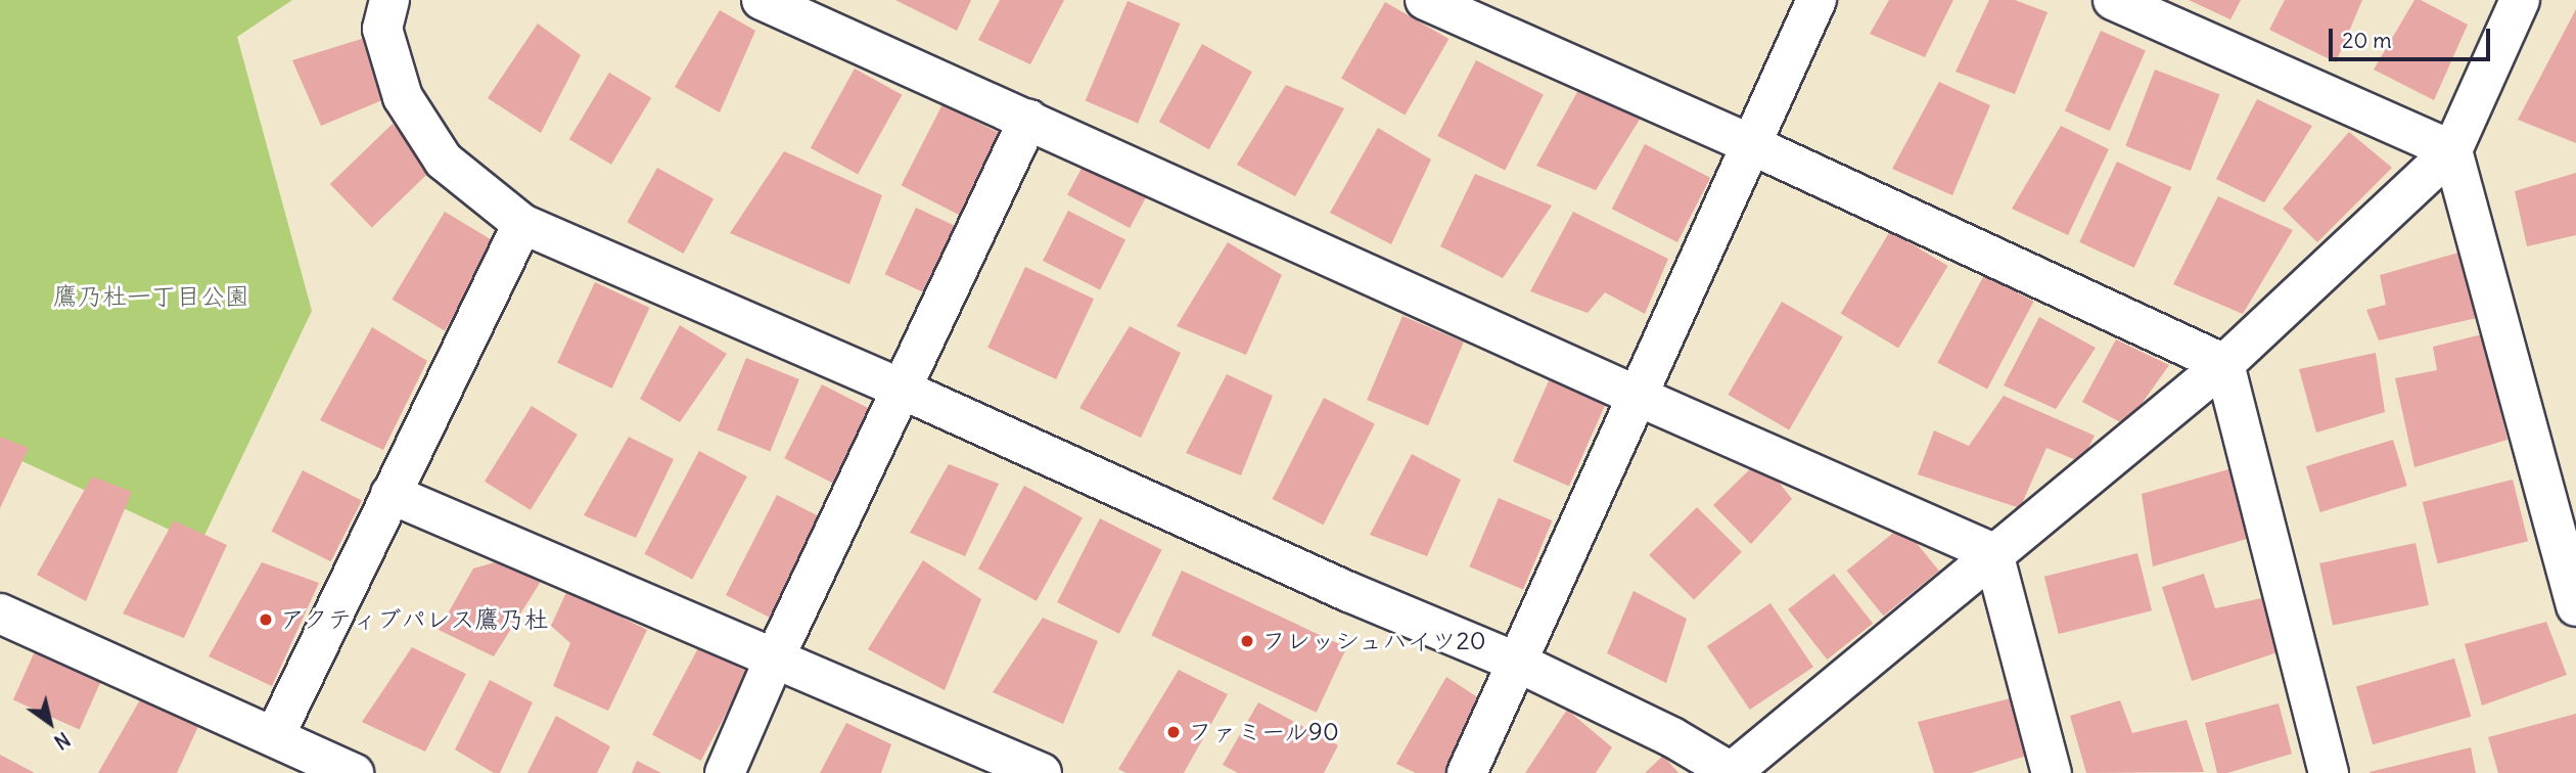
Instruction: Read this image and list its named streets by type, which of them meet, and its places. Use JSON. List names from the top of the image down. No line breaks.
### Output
{"parks":["鷹乃杜一丁目公園"],"places":["アクティブパレス鷹乃杜","フレッシュハイツ20","ファミール90"],"scale_bar":"20 m","north":"bottom right"}
